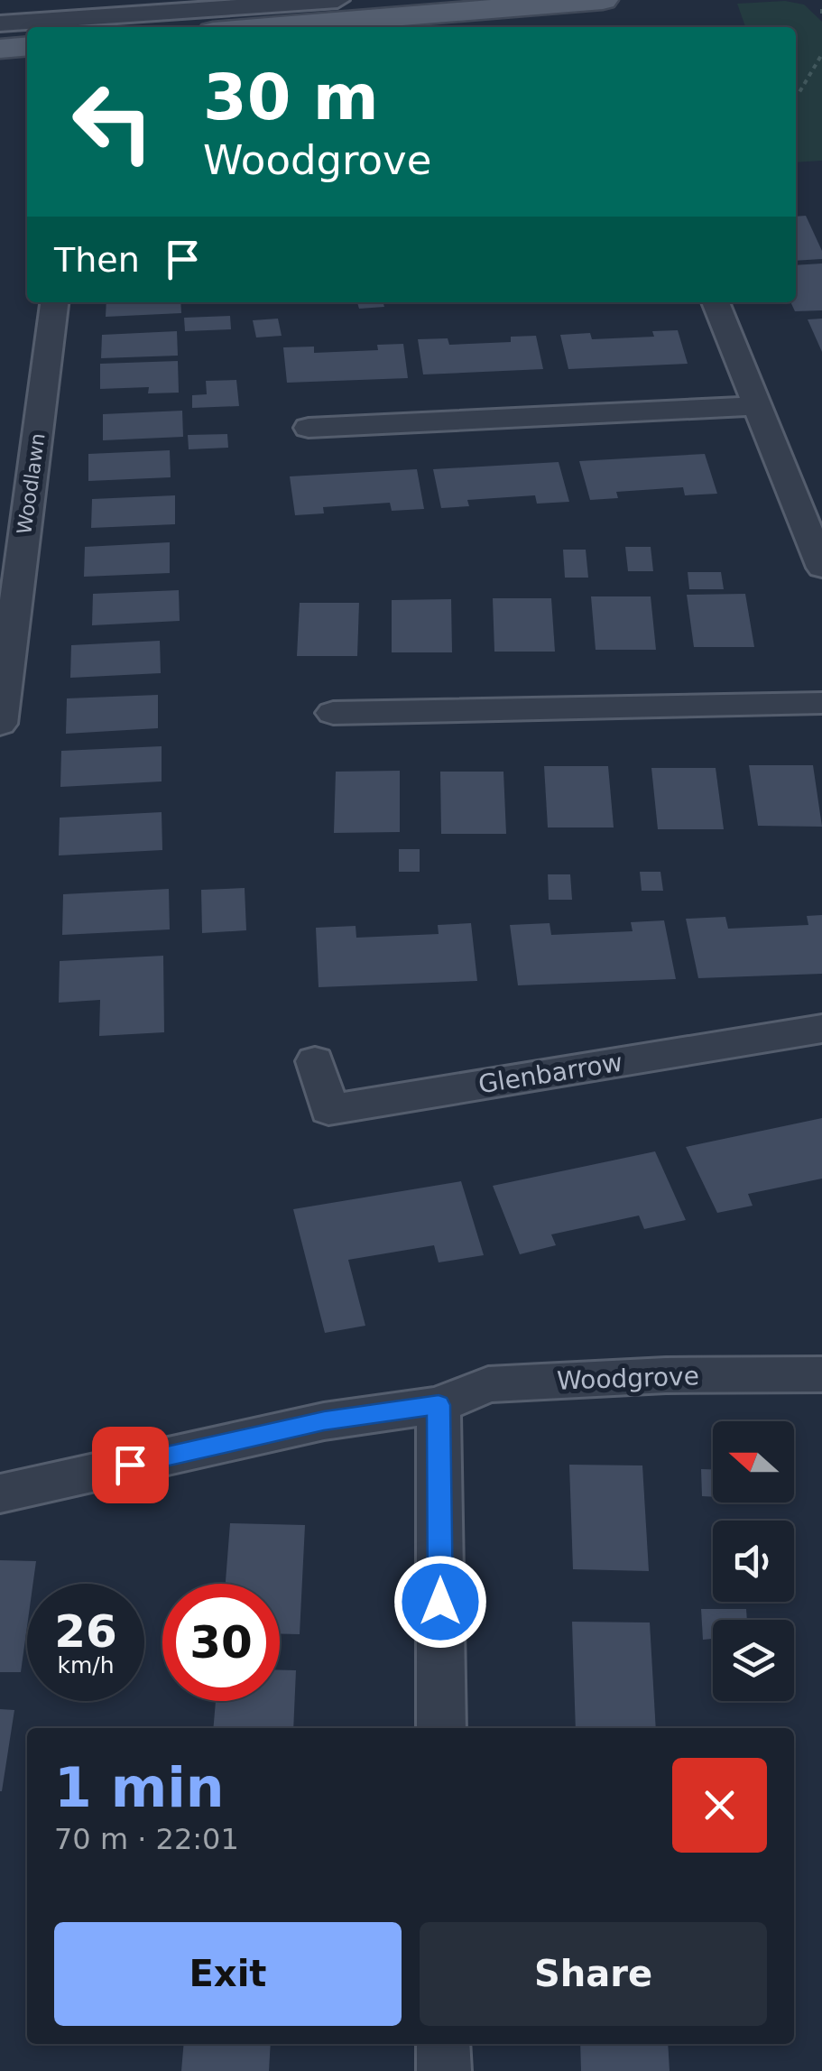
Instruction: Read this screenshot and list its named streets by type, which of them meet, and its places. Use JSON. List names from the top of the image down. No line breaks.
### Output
{"streets":{"street":["Woodlawn","Glenbarrow","Woodgrove"]},"north":"left","page":{"turn":["30 m","Woodgrove"],"then":"Then","speed":"26 km/h","limit":"30","heading":["1 min","70 m · 22:01"],"buttons":["Exit","Share"]}}
